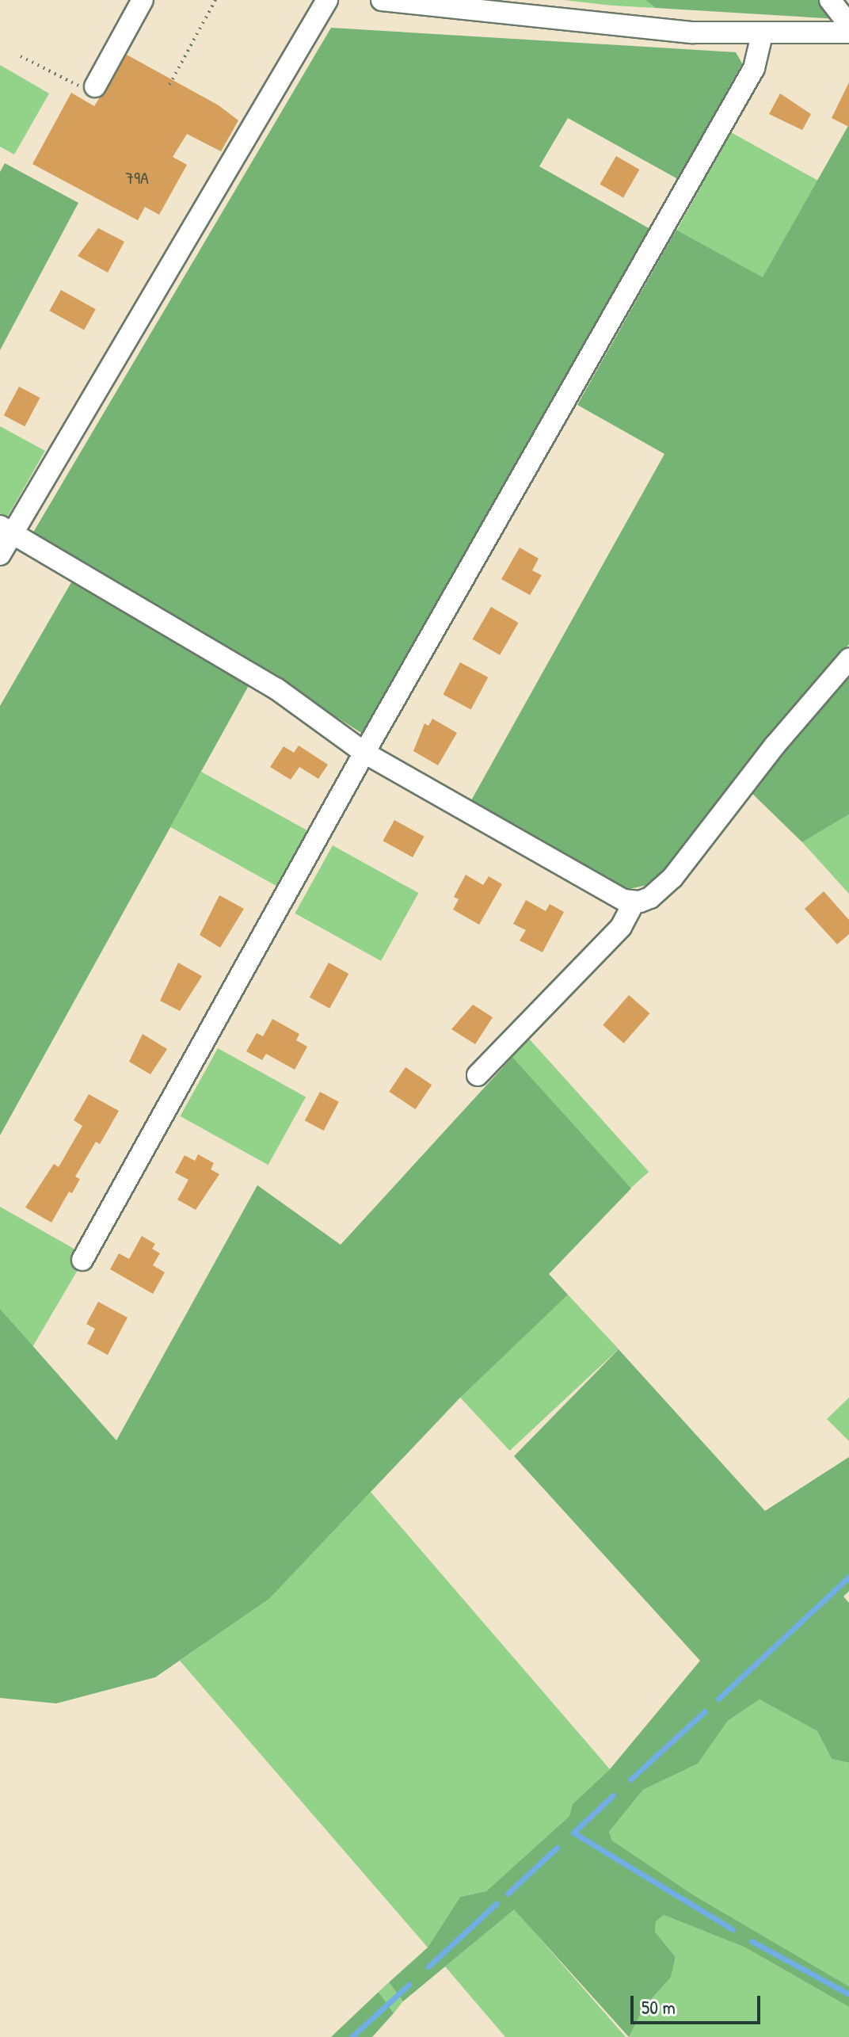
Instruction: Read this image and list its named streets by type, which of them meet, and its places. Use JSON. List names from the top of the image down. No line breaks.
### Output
{"house_numbers":["79A"],"scale_bar":"50 m"}
